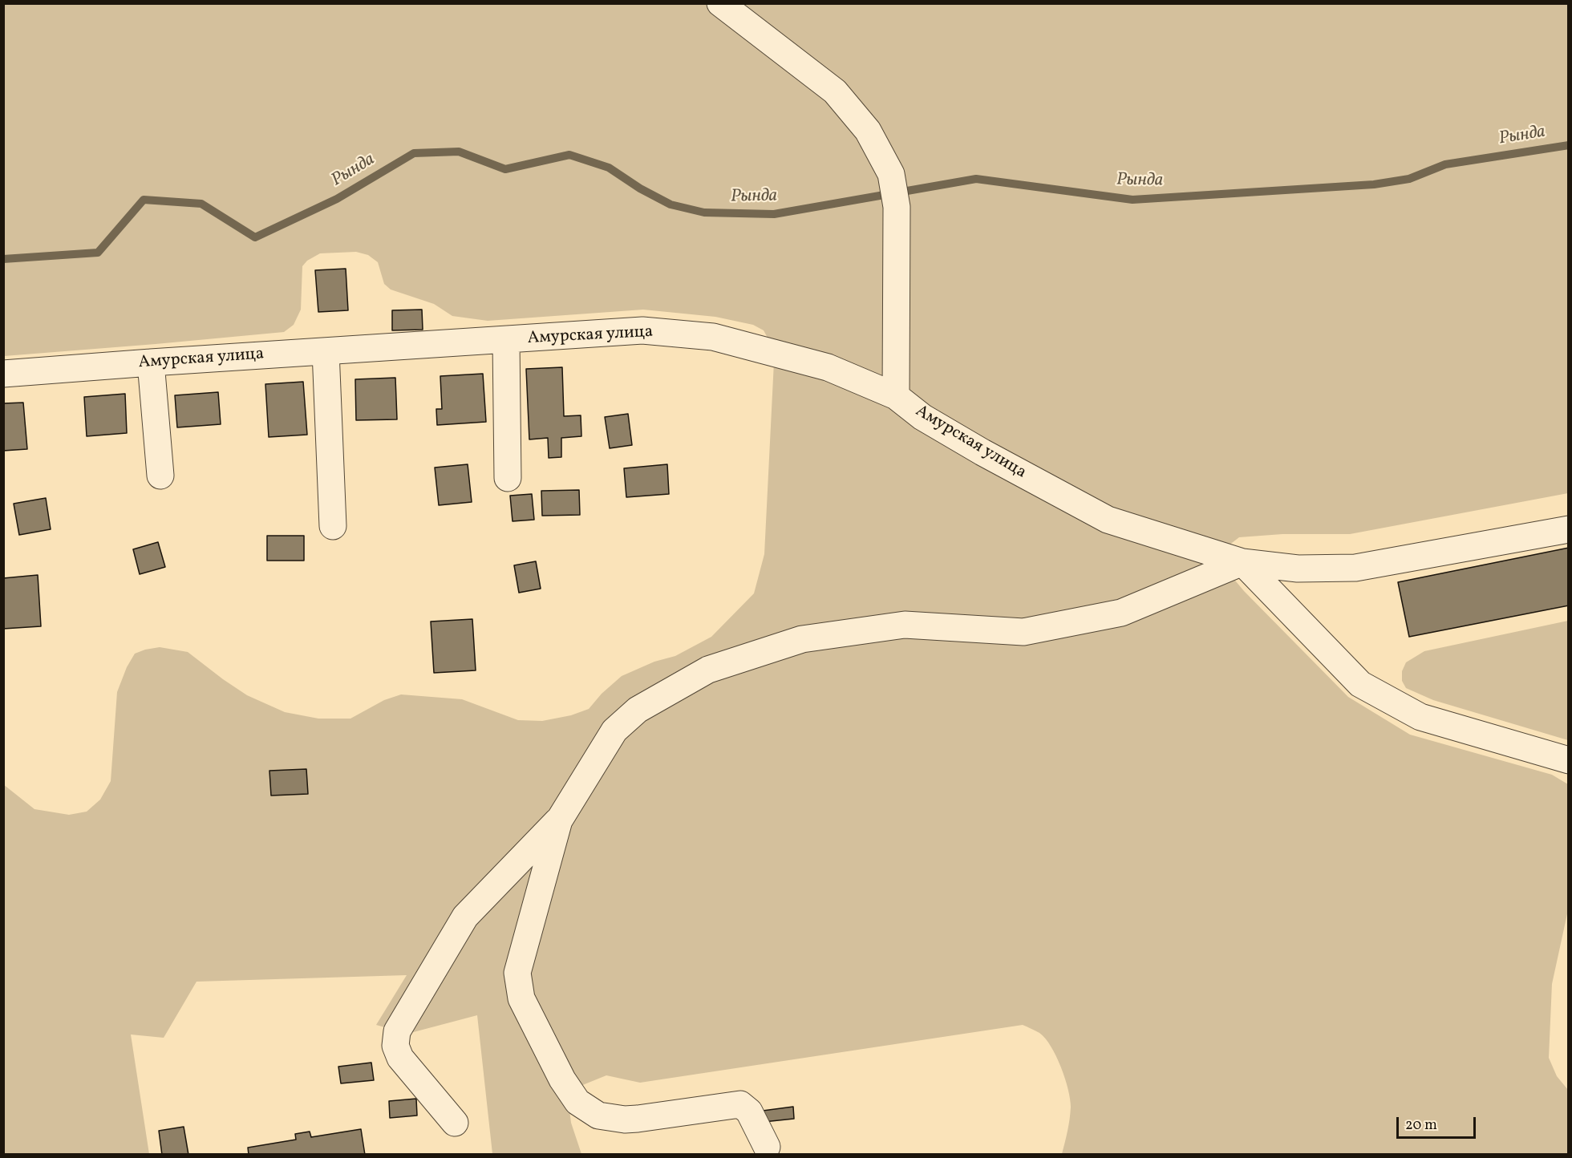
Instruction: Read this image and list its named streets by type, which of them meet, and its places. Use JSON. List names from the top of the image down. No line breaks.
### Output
{"streets":{"street":["Амурская улица"]},"water":["Рында"],"scale_bar":"20 m"}
